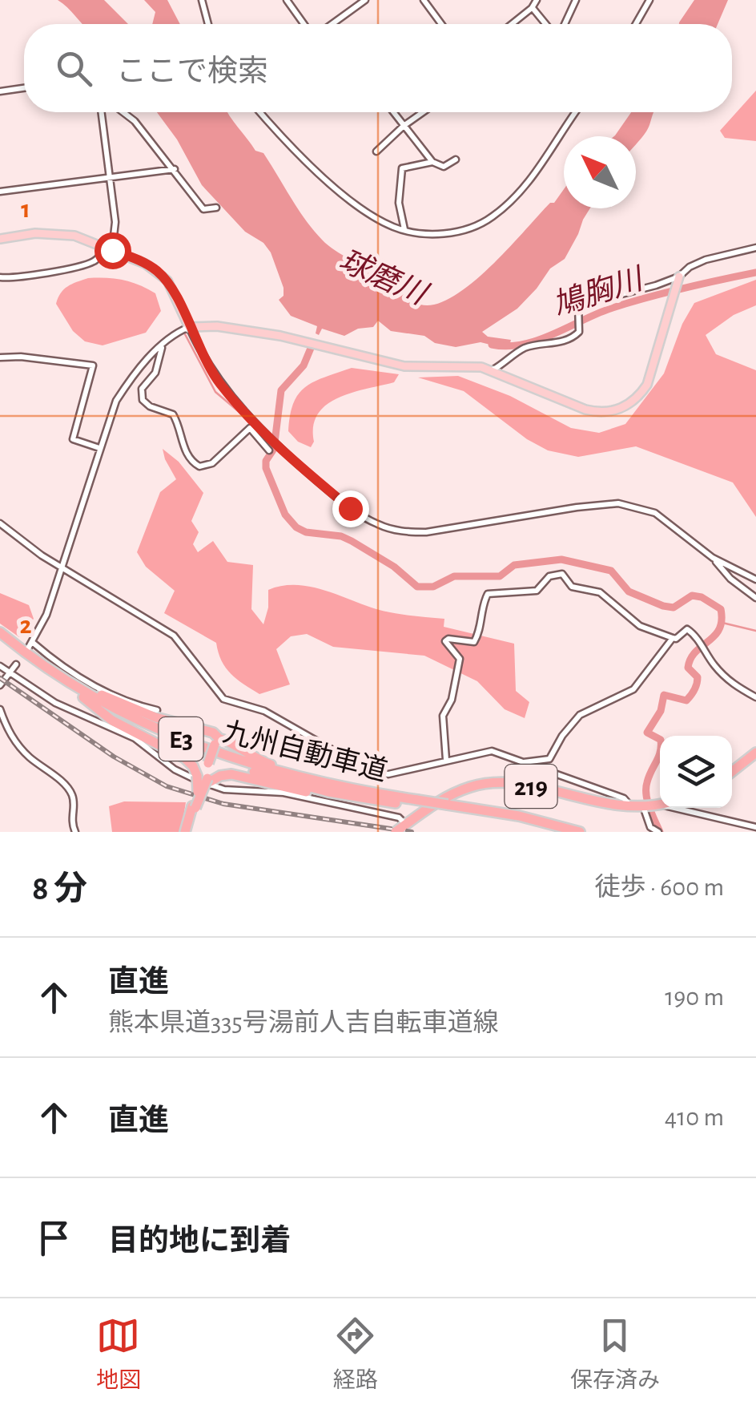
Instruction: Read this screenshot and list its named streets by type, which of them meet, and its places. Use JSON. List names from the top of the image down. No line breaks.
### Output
{"streets":{"highway":["E3","九州自動車道","219"]},"water":["球磨川","鳩胸川"],"north":"top left","page":{"search":"ここで検索","heading":["8 分","徒歩 · 600 m"],"list":[["直進","熊本県道335号湯前人吉自転車道線","190 m"],["直進","410 m"],"目的地に到着"],"nav":["地図","経路","保存済み"]},"grid":{"rows":["1","2"]}}
